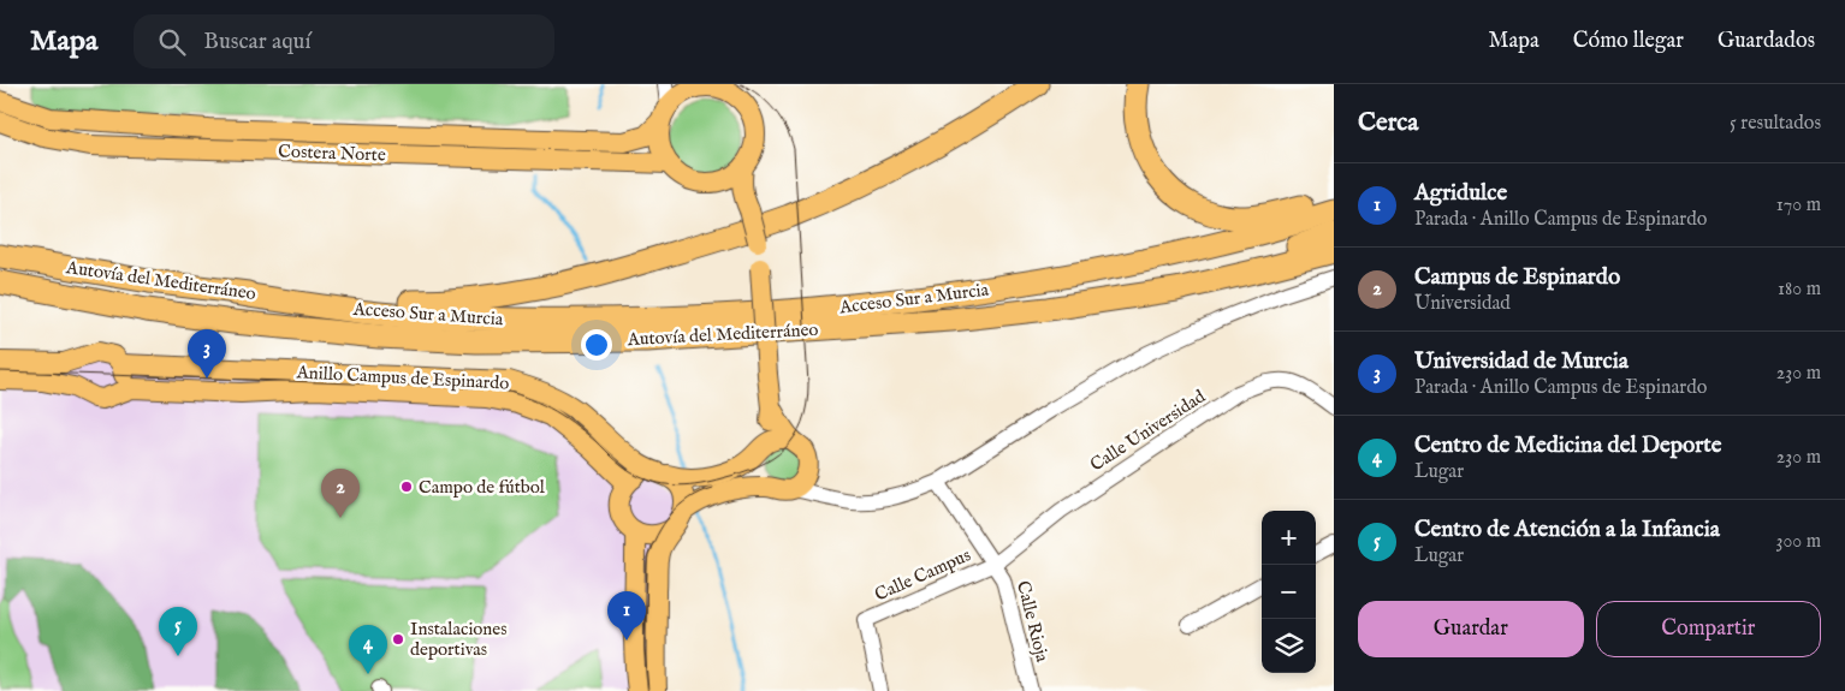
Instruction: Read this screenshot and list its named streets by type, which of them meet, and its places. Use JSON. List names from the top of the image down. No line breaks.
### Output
{"streets":{"highway":["Autovía del Mediterráneo","Acceso Sur a Murcia"],"main road":["Costera Norte","Anillo Campus de Espinardo"],"street":["Calle Universidad","Calle Campus","Calle Rioja"]},"crossings":[["Autovía del Mediterráneo","Acceso Sur a Murcia"],["Calle Universidad","Calle Campus"],["Calle Universidad","Calle Rioja"],["Calle Campus","Calle Rioja"]],"places":["Campo de fútbol","Instalaciones deportivas"],"page":{"header":"Mapa","search":"Buscar aquí","nav":["Mapa","Cómo llegar","Guardados"],"heading":["Cerca","5 resultados"],"list":[{"mark":"1","name":"Agridulce","note":"Parada · Anillo Campus de Espinardo","value":"170 m"},{"mark":"2","name":"Campus de Espinardo","note":"Universidad","value":"180 m"},{"mark":"3","name":"Universidad de Murcia","note":"Parada · Anillo Campus de Espinardo","value":"230 m"},{"mark":"4","name":"Centro de Medicina del Deporte","note":"Lugar","value":"230 m"},{"mark":"5","name":"Centro de Atención a la Infancia","note":"Lugar","value":"300 m"}],"pins":["3","2","1","5","4"],"map_buttons":["+","−"],"buttons":["Guardar","Compartir"]}}
